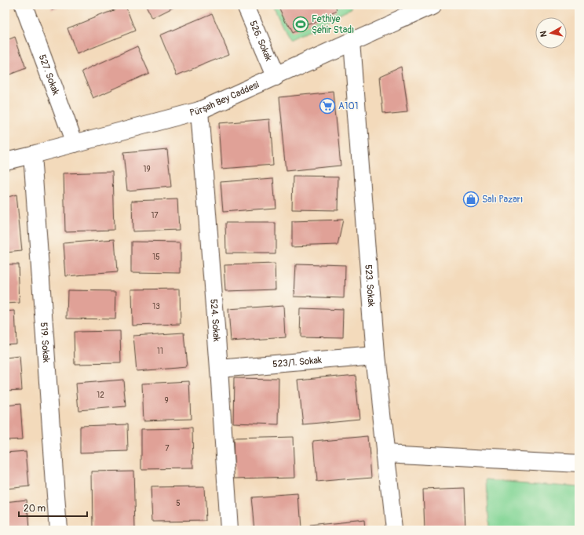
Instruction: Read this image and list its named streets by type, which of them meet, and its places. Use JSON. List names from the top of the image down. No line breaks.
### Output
{"streets":{"street":["526. Sokak","527. Sokak","Pürşah Bey Caddesi","523. Sokak","524. Sokak","519. Sokak","523/1. Sokak"]},"crossings":[["526. Sokak","Pürşah Bey Caddesi"],["527. Sokak","Pürşah Bey Caddesi"],["Pürşah Bey Caddesi","523. Sokak"],["Pürşah Bey Caddesi","524. Sokak"],["Pürşah Bey Caddesi","519. Sokak"],["523. Sokak","523/1. Sokak"],["524. Sokak","523/1. Sokak"]],"places":{"sports":["Fethiye Şehir Stadı"],"supermarket":["A101"],"shop":["Salı Pazarı"]},"house_numbers":["19","17","15","13","11","12","9","7","5"],"scale_bar":"20 m","north":"left"}
